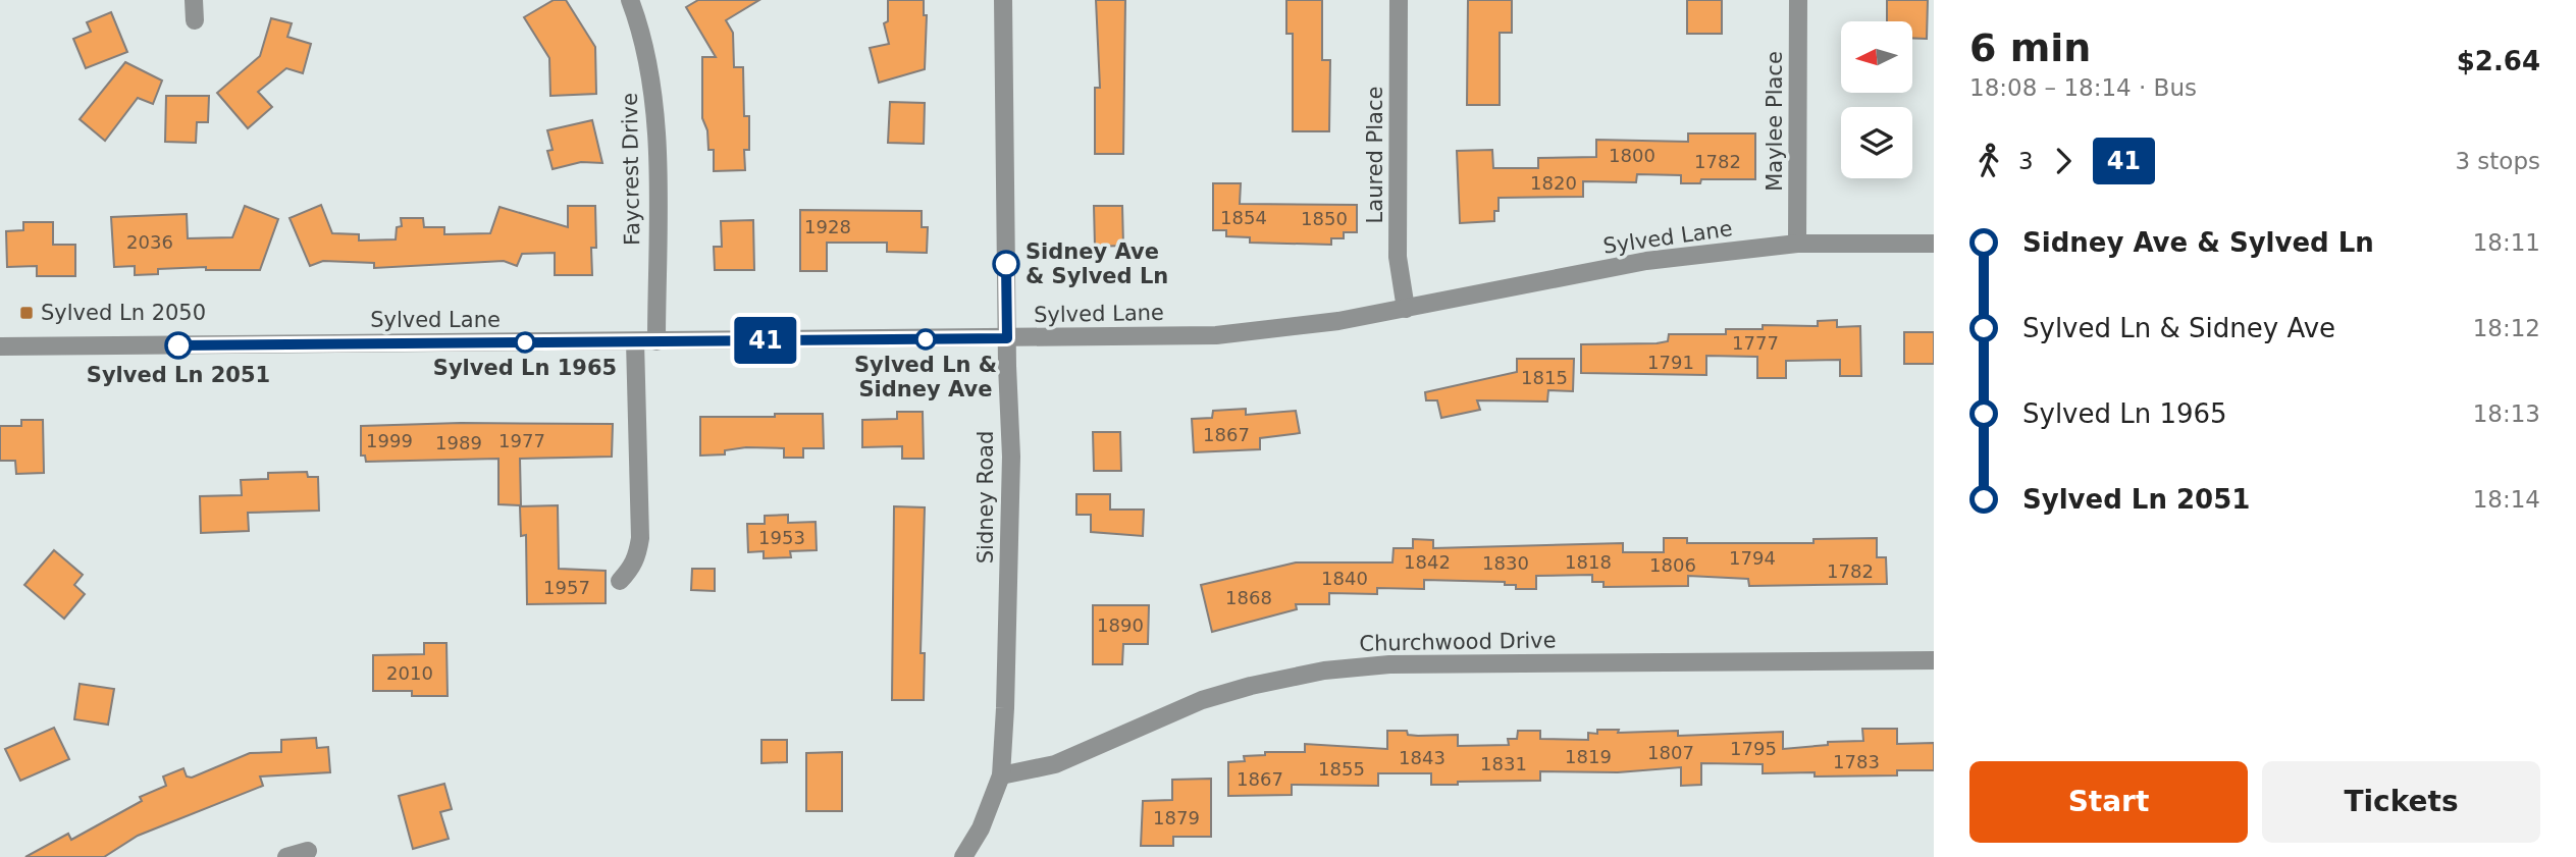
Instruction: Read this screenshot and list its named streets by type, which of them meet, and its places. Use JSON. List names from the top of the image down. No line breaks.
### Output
{"streets":{"street":["Maylee Place","Laured Place","Faycrest Drive","Sylved Lane","Sidney Road","Churchwood Drive"]},"crossings":[["Maylee Place","Sylved Lane"],["Laured Place","Sylved Lane"],["Faycrest Drive","Sylved Lane"],["Sylved Lane","Sidney Road"],["Sidney Road","Churchwood Drive"]],"places":{"other":["Sidney Ave & Sylved Ln","Sylved Ln & Sidney Ave","Sylved Ln 1965","Sylved Ln 2051"],"transit":["Sylved Ln 2050"]},"lines":["bus line 41"],"house_numbers":["1800","1782","1820","1854","1850","1928","2036","1777","1791","1815","1867","1999","1977","1989","1953","1794","1842","1818","1830","1806","1782","1840","1957","1868","1890","2010","1795","1807","1819","1843","1783","1831","1855","1867","1879"],"north":"left","page":{"on_map":"41","heading":["6 min","18:08 – 18:14 · Bus","$2.64"],"legs":["3","41","3 stops"],"list":[{"name":"Sidney Ave & Sylved Ln","value":"18:11"},{"name":"Sylved Ln & Sidney Ave","value":"18:12"},{"name":"Sylved Ln 1965","value":"18:13"},{"name":"Sylved Ln 2051","value":"18:14"}],"buttons":["Start","Tickets"]}}
